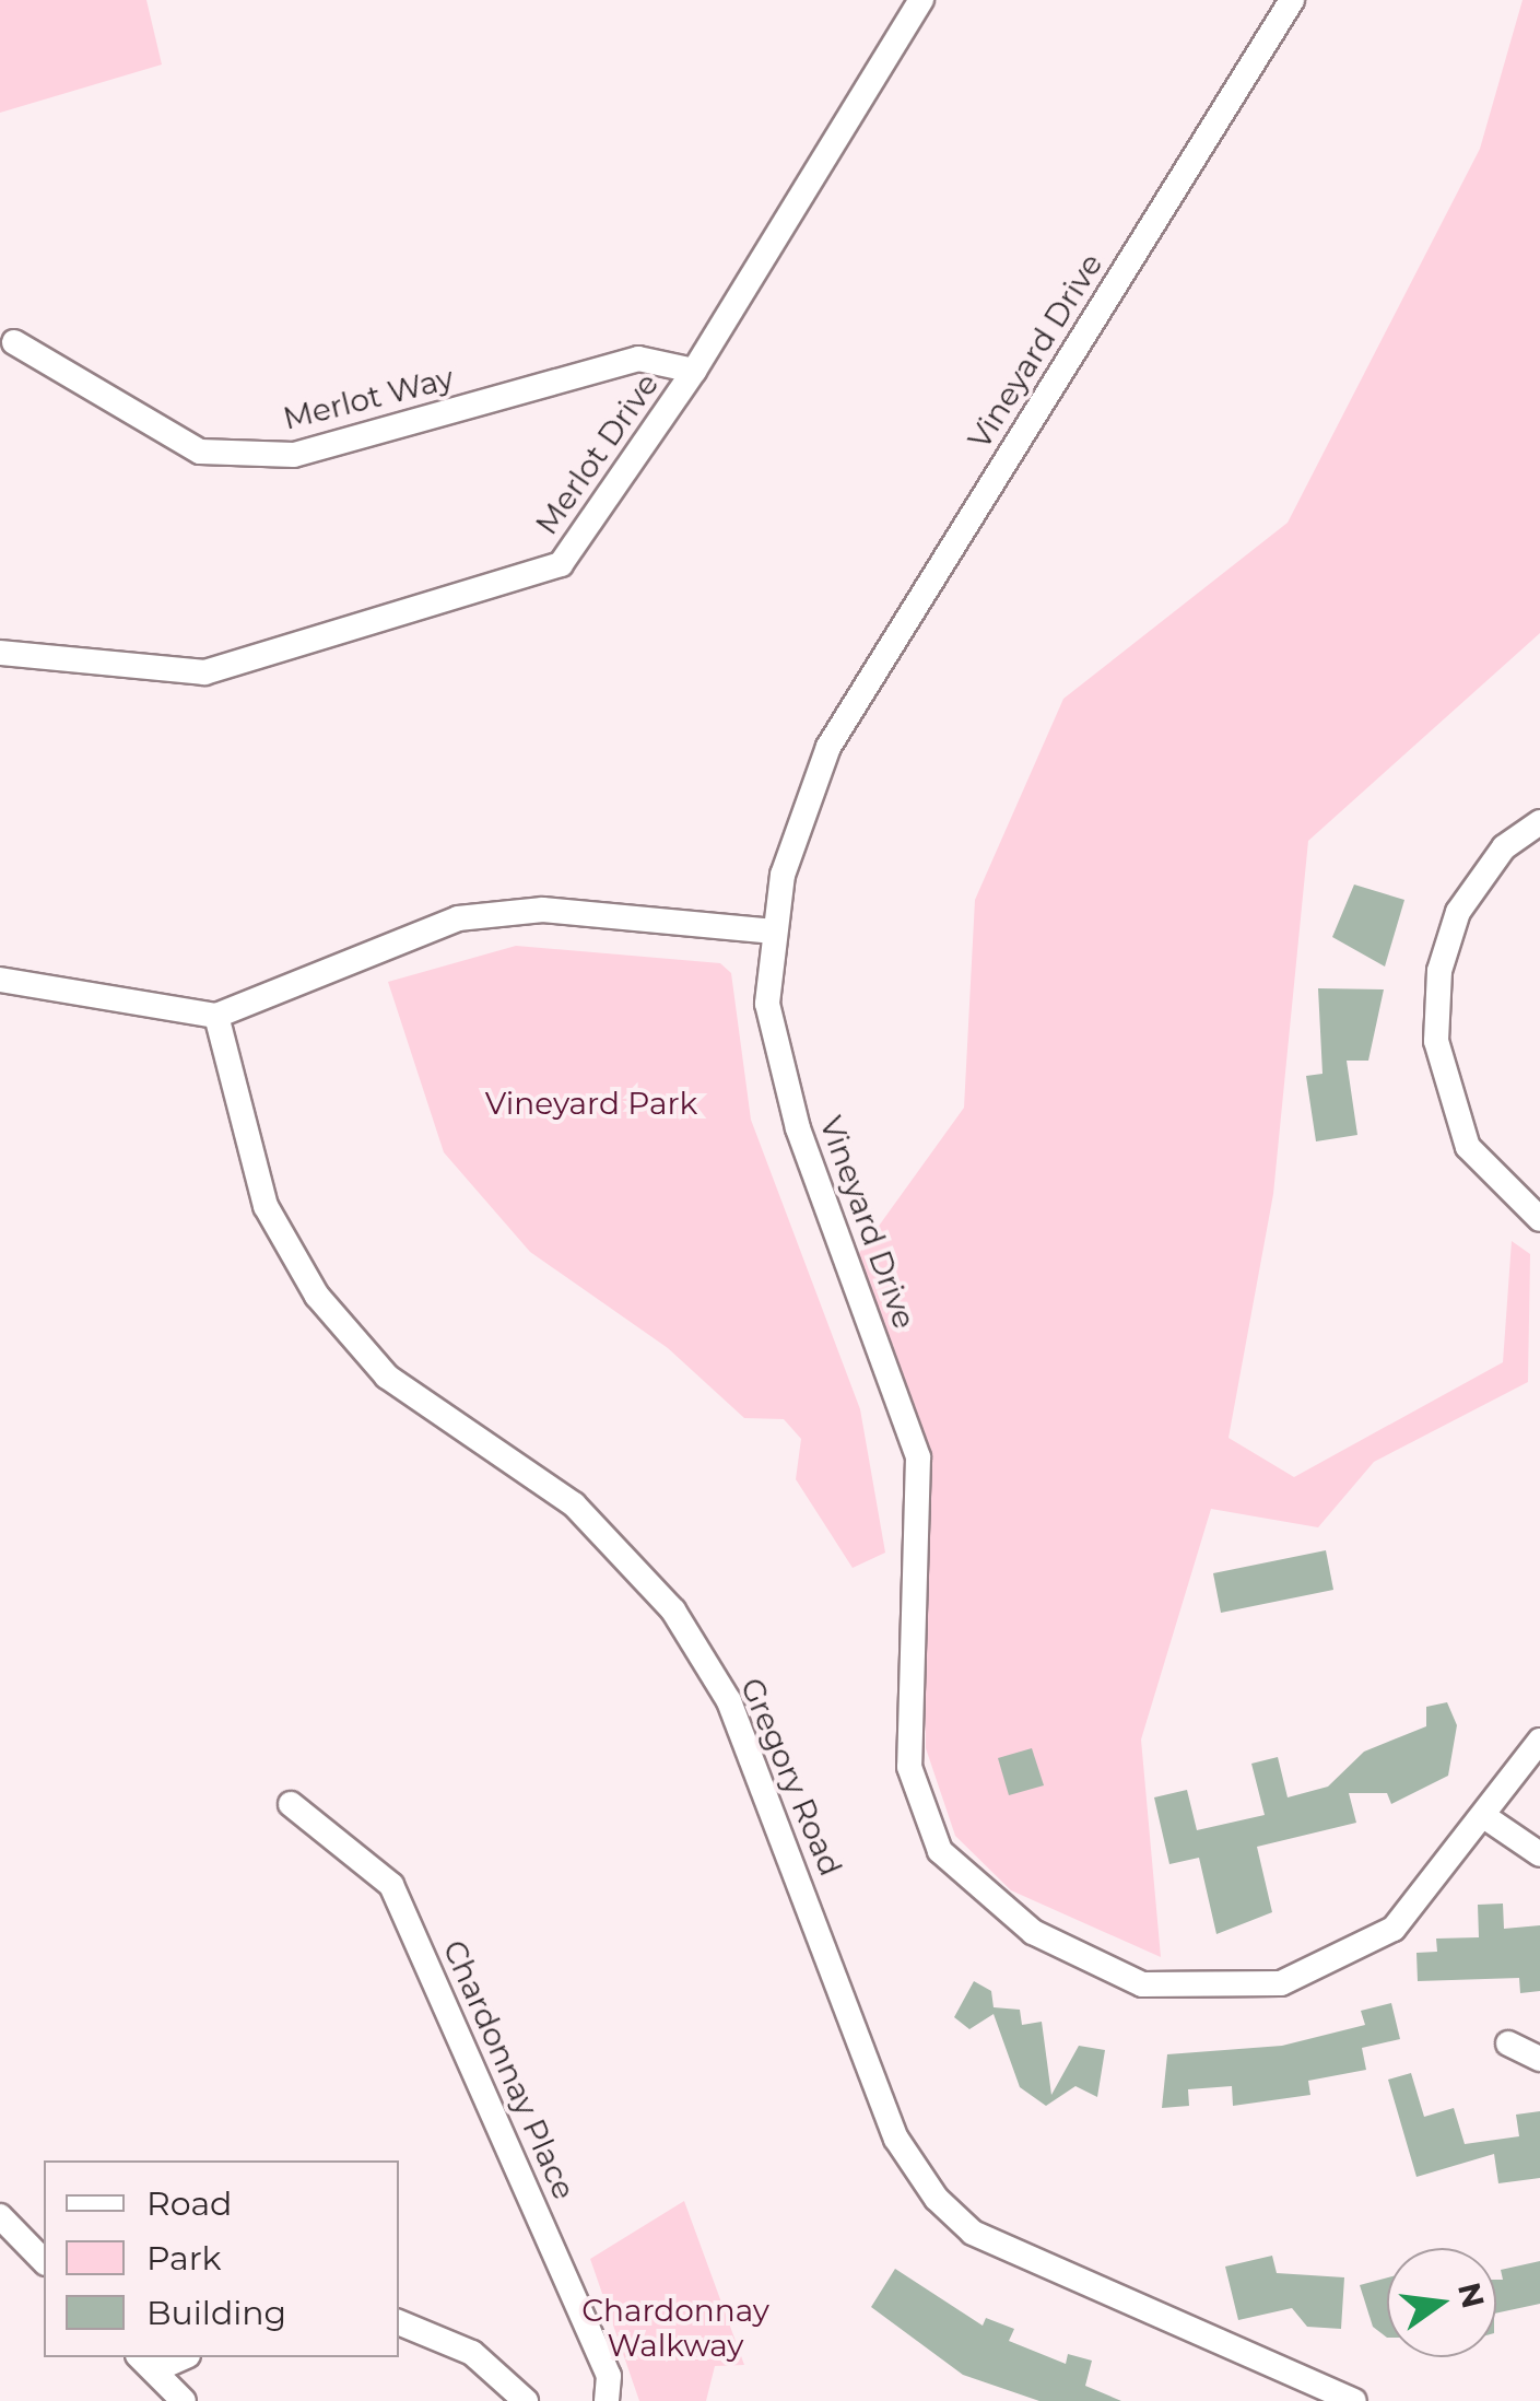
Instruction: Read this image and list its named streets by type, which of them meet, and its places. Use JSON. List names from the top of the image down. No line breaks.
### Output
{"streets":{"street":["Vineyard Drive","Merlot Way","Merlot Drive","Gregory Road","Chardonnay Place"]},"crossings":[["Merlot Way","Merlot Drive"]],"parks":["Vineyard Park","Chardonnay Walkway"],"legend":["Road","Park","Building"],"north":"right"}
